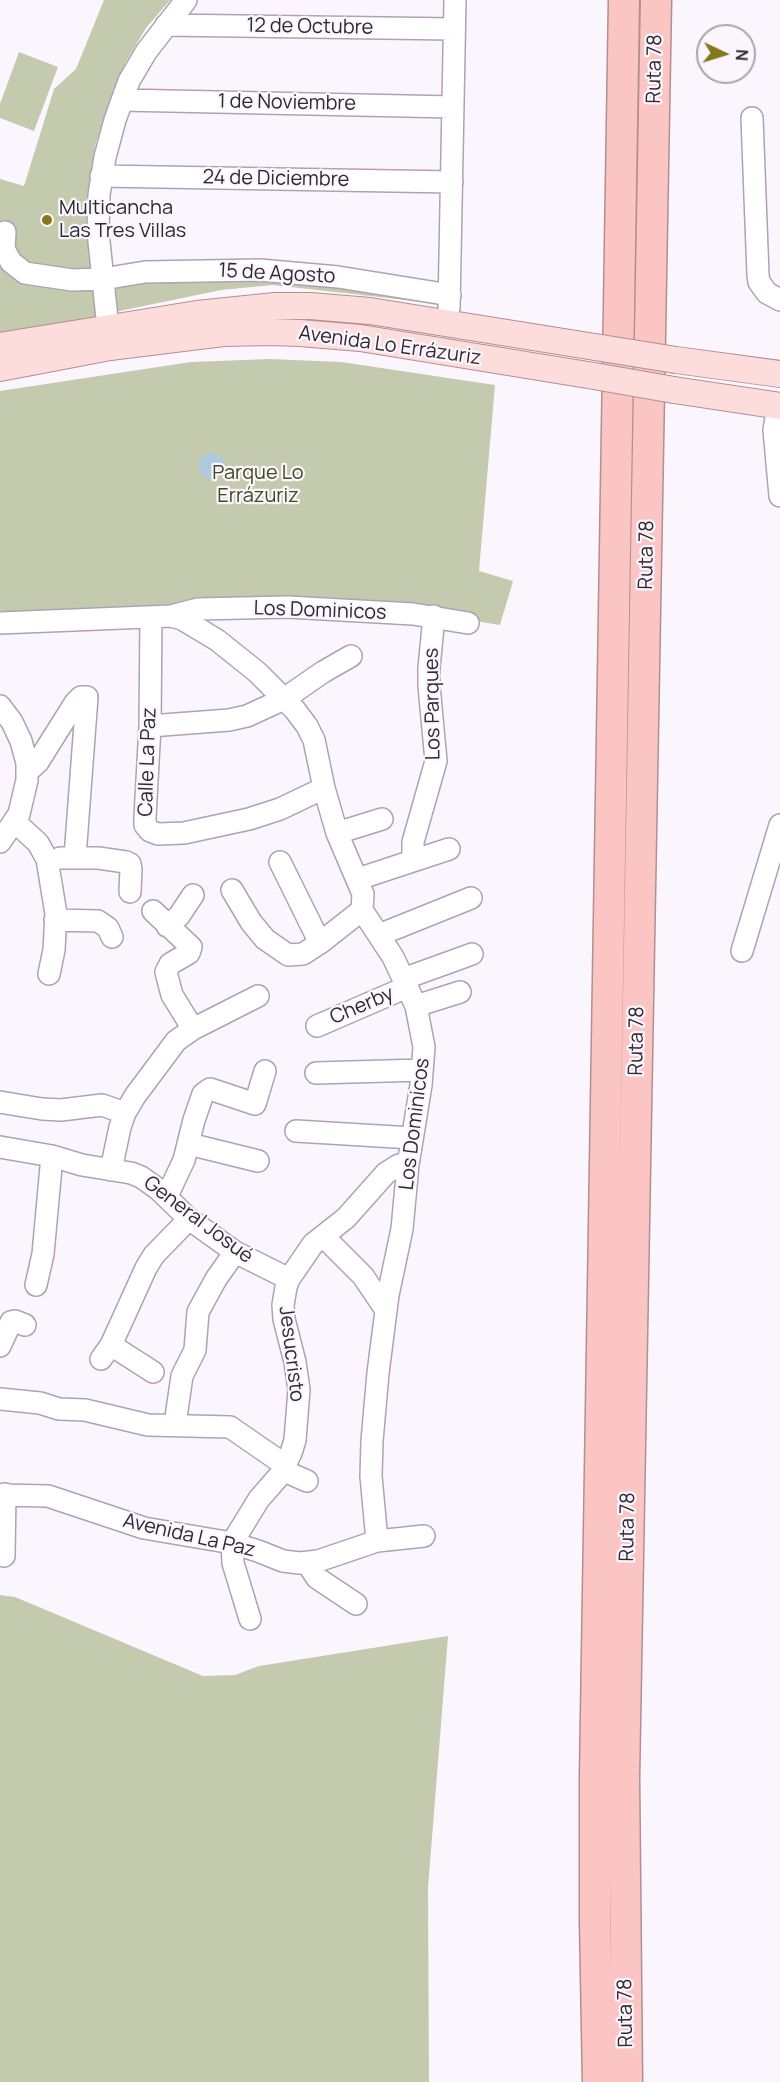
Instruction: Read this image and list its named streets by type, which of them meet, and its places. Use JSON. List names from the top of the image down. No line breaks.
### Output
{"streets":{"highway":["Ruta 78"],"main road":["Avenida Lo Errázuriz"],"street":["12 de Octubre","1 de Noviembre","24 de Diciembre","15 de Agosto","Los Dominicos","Los Parques","Calle La Paz","Cherby","General Josué","Jesucristo","Avenida La Paz"]},"crossings":[["Los Dominicos","Los Parques"],["Los Dominicos","Calle La Paz"],["Los Dominicos","Cherby"],["Los Dominicos","Jesucristo"],["Los Dominicos","Avenida La Paz"],["General Josué","Jesucristo"],["Jesucristo","Avenida La Paz"]],"parks":["Parque Lo Errázuriz"],"places":["Multicancha Las Tres Villas"],"north":"right"}
